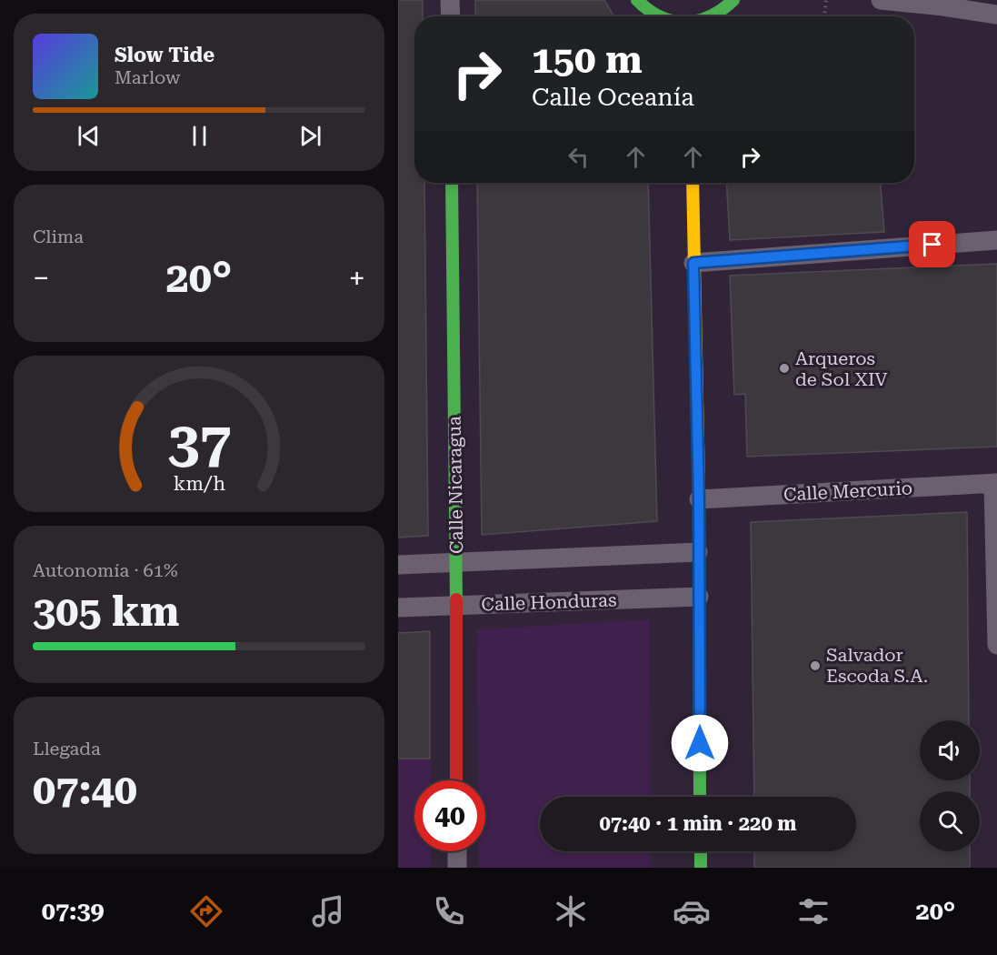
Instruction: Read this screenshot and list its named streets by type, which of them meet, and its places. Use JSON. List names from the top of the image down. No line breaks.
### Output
{"streets":{"street":["Calle Nicaragua","Calle Mercurio","Calle Honduras"]},"crossings":[["Calle Nicaragua","Calle Honduras"]],"places":["Arqueros de Sol XIV","Salvador Escoda S.A."],"page":{"turn":["150 m","Calle Oceanía"],"song":["Slow Tide","Marlow"],"tile":["Clima",["Autonomía · 61%","305 km"],["Llegada","07:40"]],"heat":["−","20°","+"],"limit":"40","trip":"07:40 · 1 min · 220 m","tabs":["07:39","20°"],"gauge":["37","km/h"]}}
